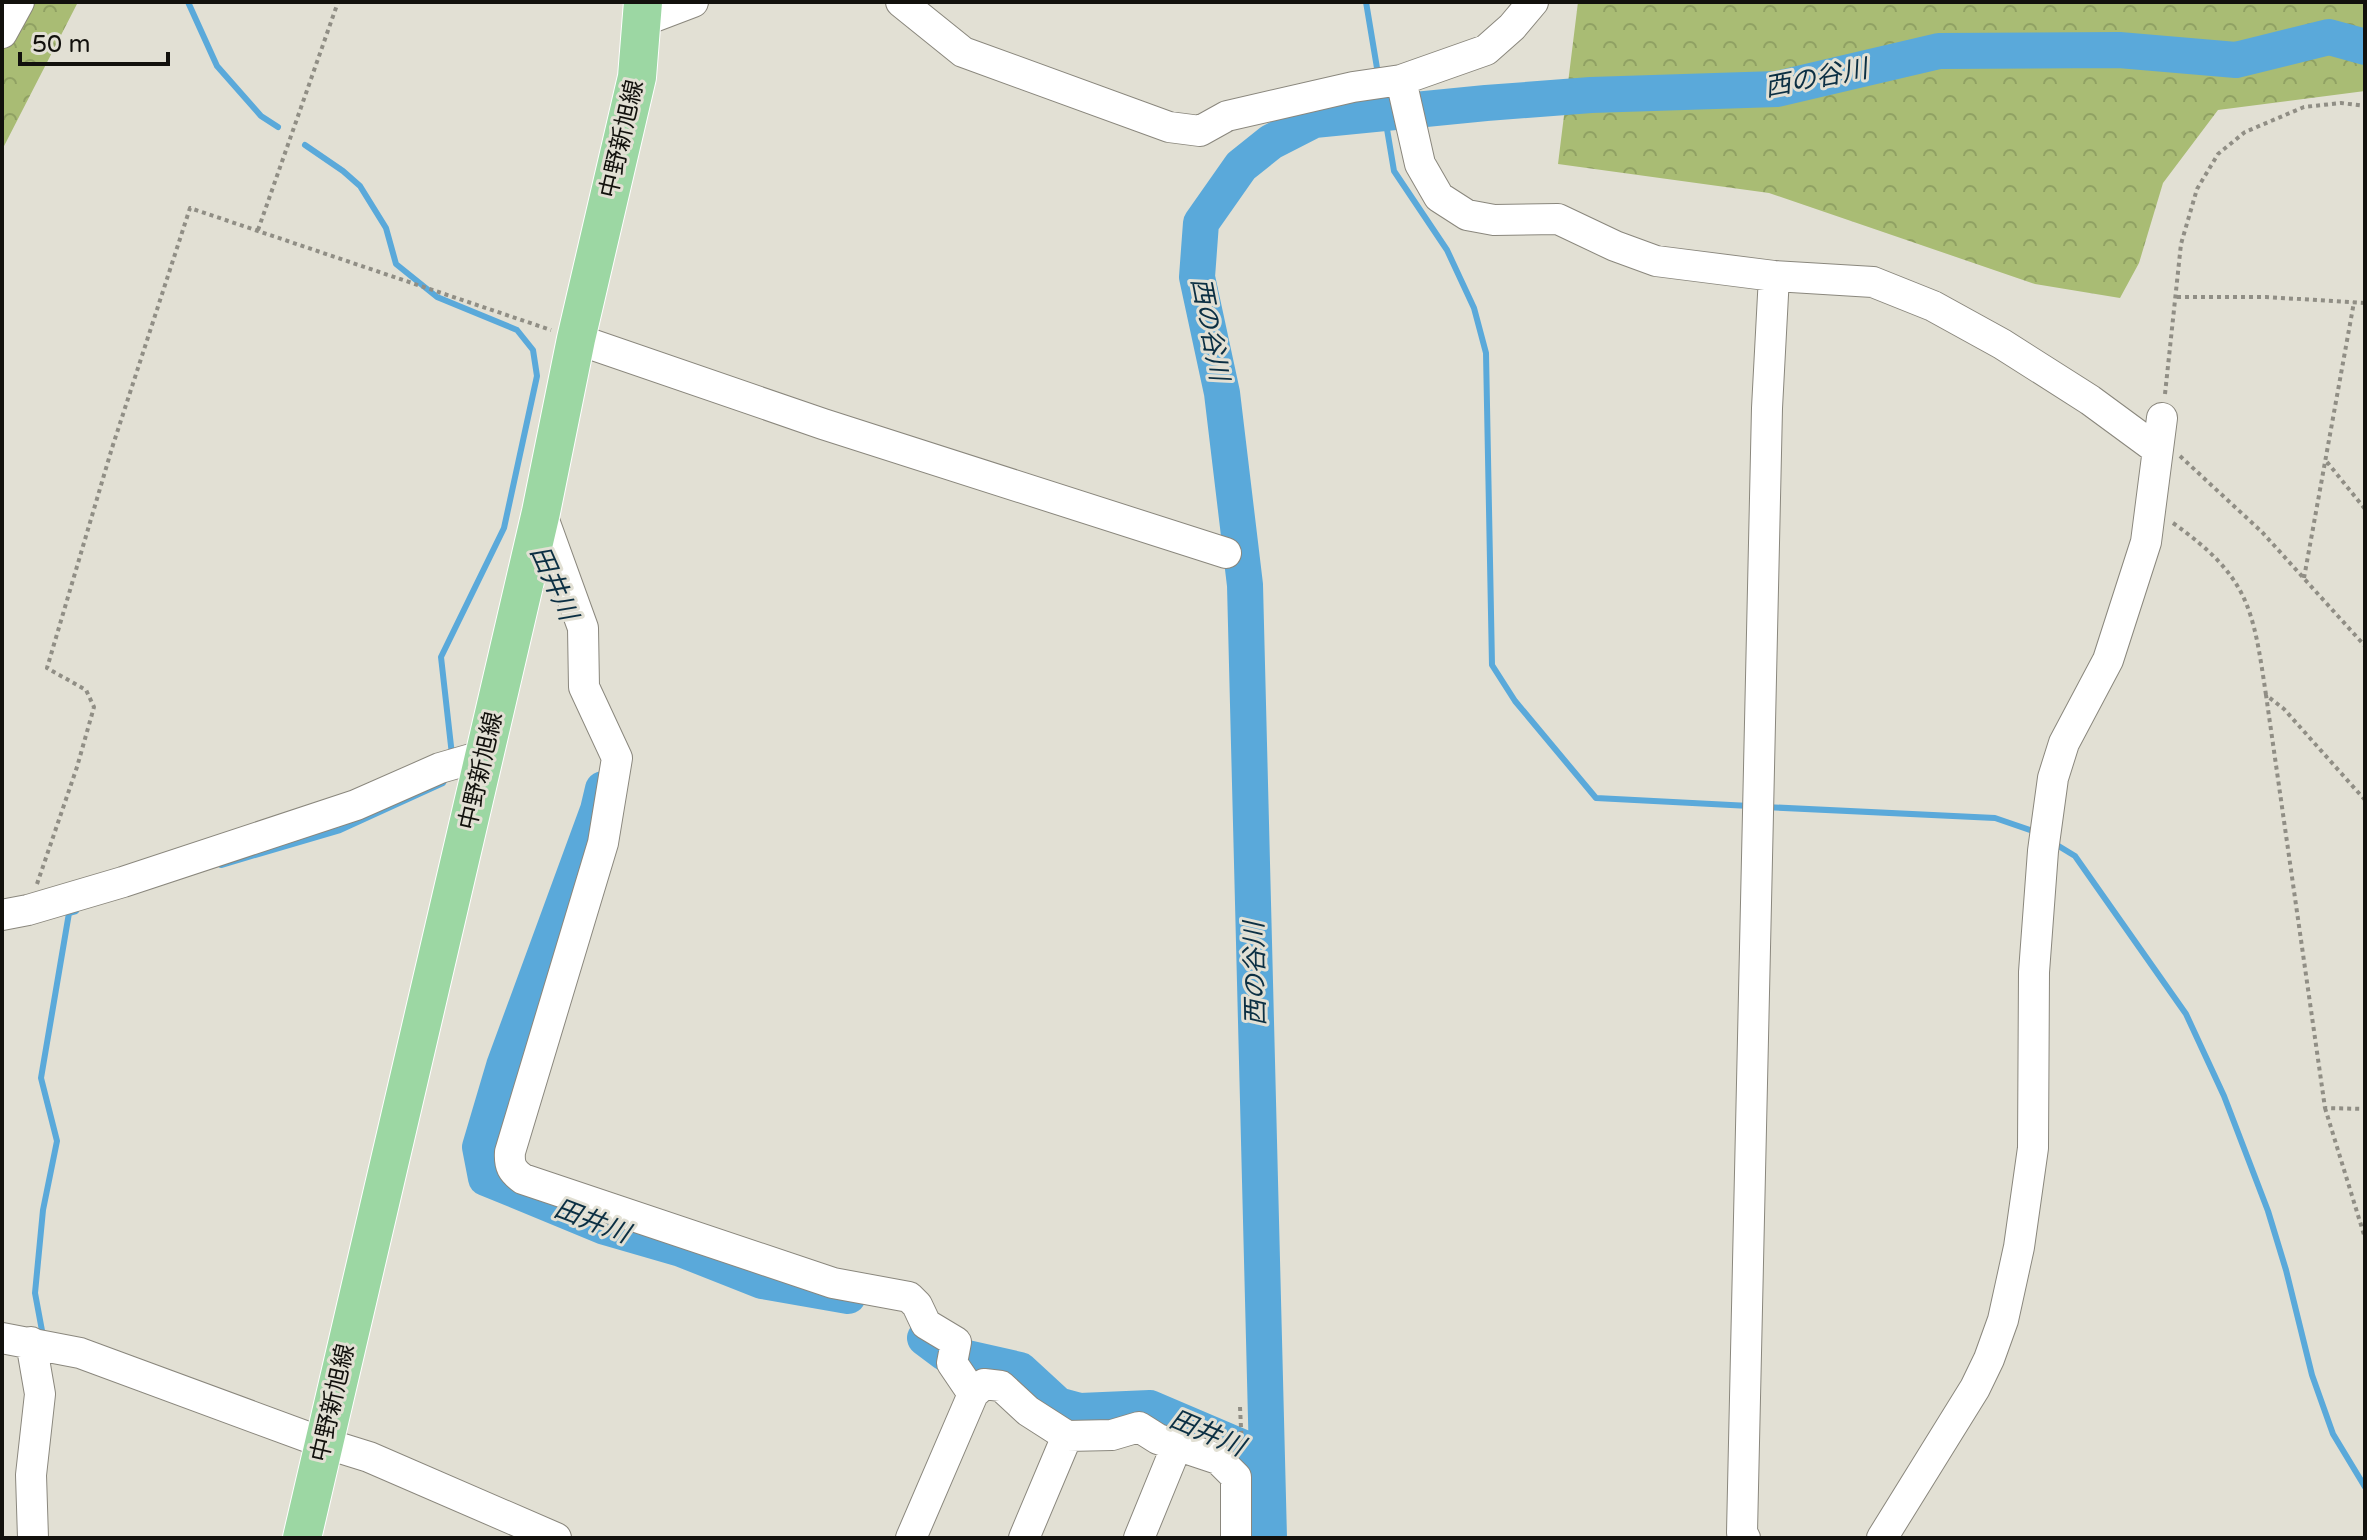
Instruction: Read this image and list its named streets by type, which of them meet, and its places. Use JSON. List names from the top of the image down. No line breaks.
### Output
{"streets":{"main road":["中野新旭線"]},"water":["西の谷川","田井川"],"scale_bar":"50 m"}
